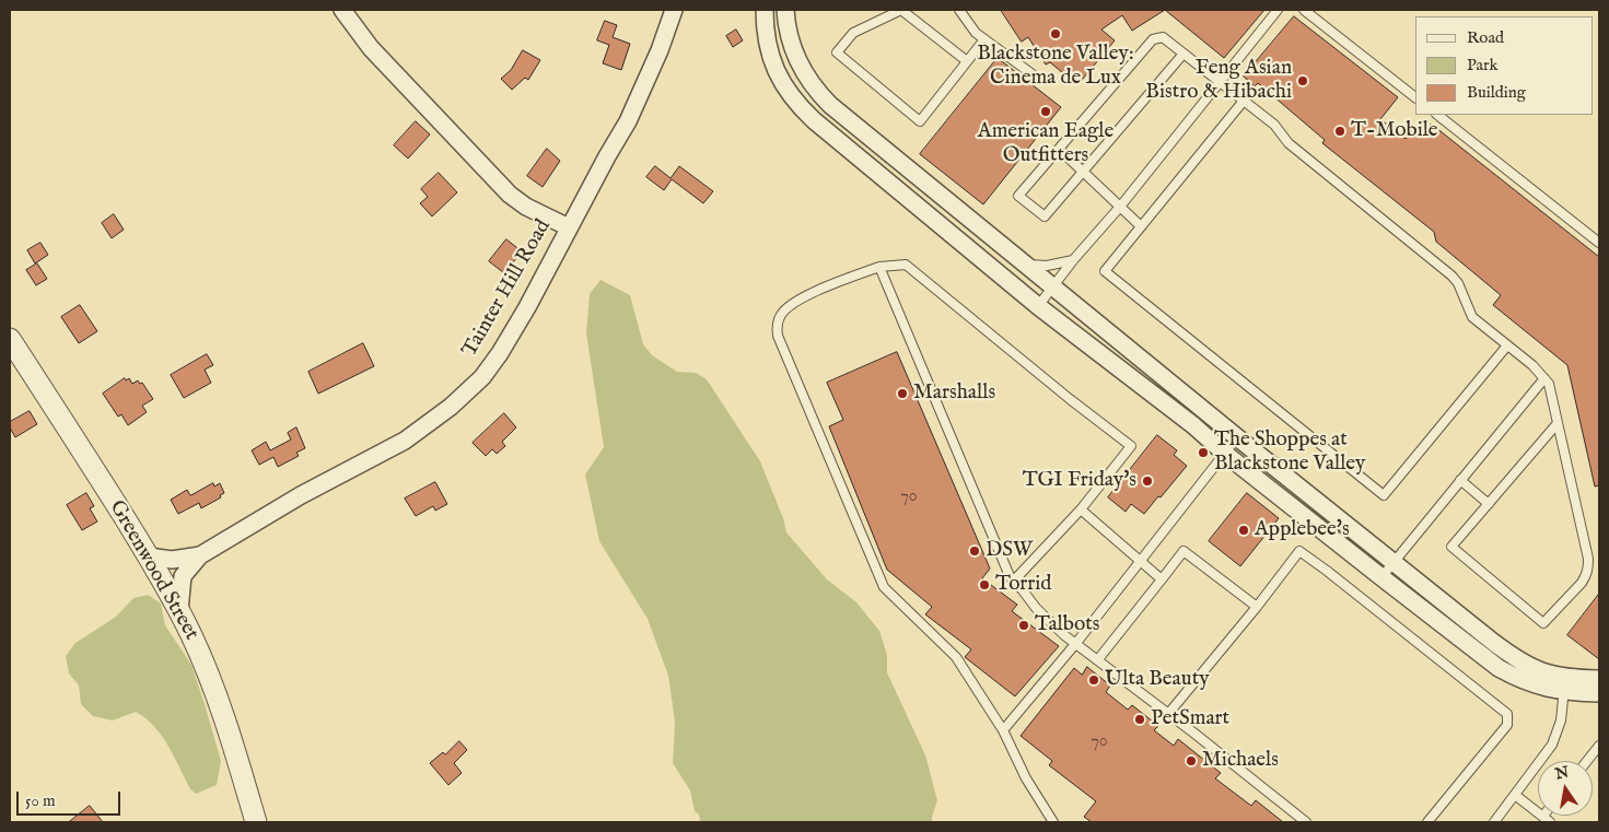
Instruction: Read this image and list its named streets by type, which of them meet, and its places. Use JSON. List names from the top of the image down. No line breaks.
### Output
{"streets":{"street":["Tainter Hill Road","Greenwood Street"]},"crossings":[["Tainter Hill Road","Greenwood Street"]],"places":["Blackstone Valley: Cinema de Lux","Feng Asian Bistro & Hibachi","American Eagle Outfitters","T-Mobile","Marshalls","The Shoppes at Blackstone Valley","TGI Friday's","Applebee's","DSW","Torrid","Talbots","Ulta Beauty","PetSmart","Michaels"],"house_numbers":["70","70"],"legend":["Road","Park","Building"],"scale_bar":"50 m","north":"top"}
